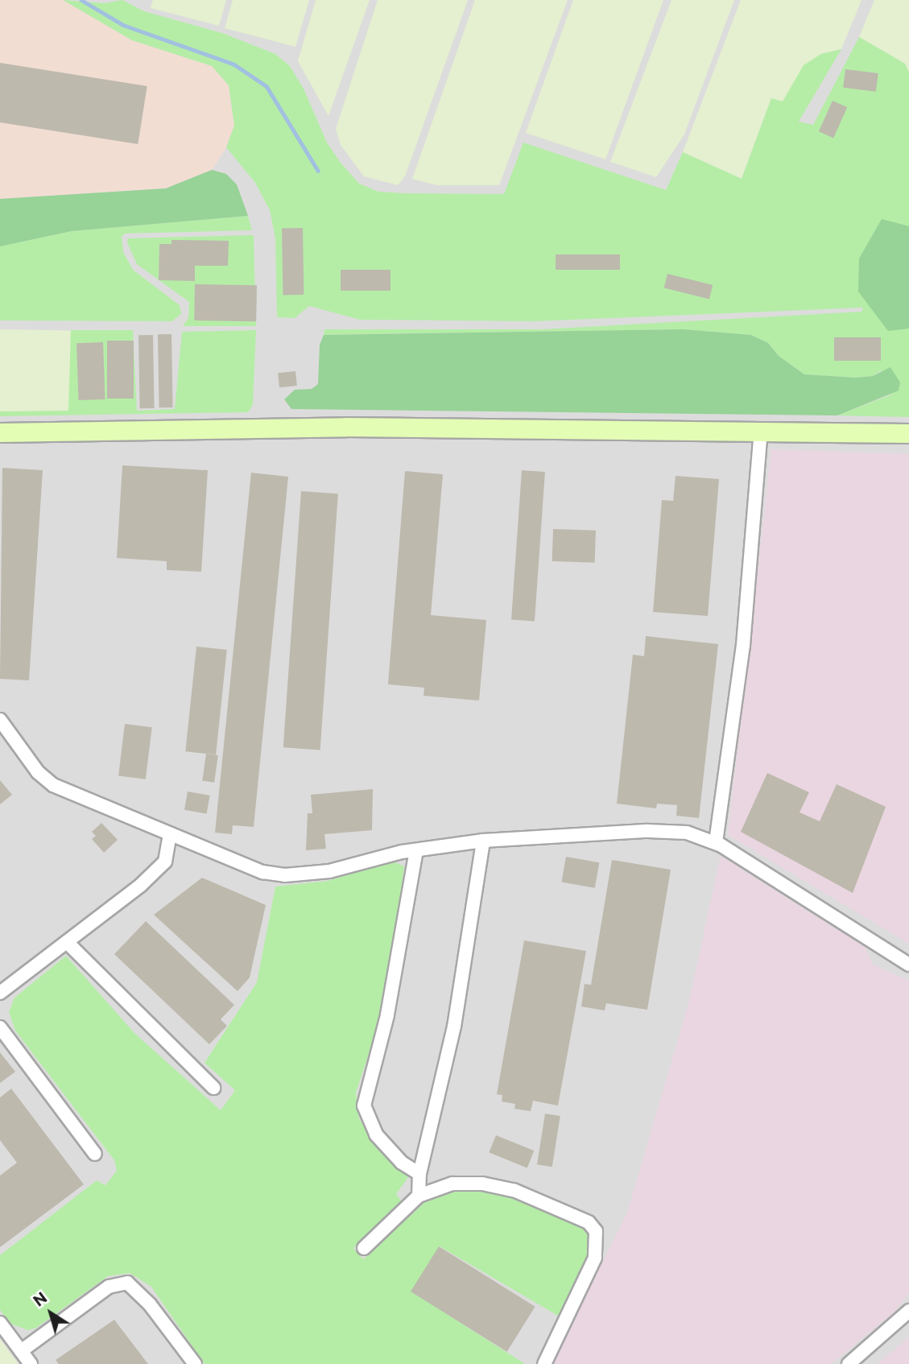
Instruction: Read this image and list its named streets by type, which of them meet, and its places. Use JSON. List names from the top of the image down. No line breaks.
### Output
{"north":"top left"}
